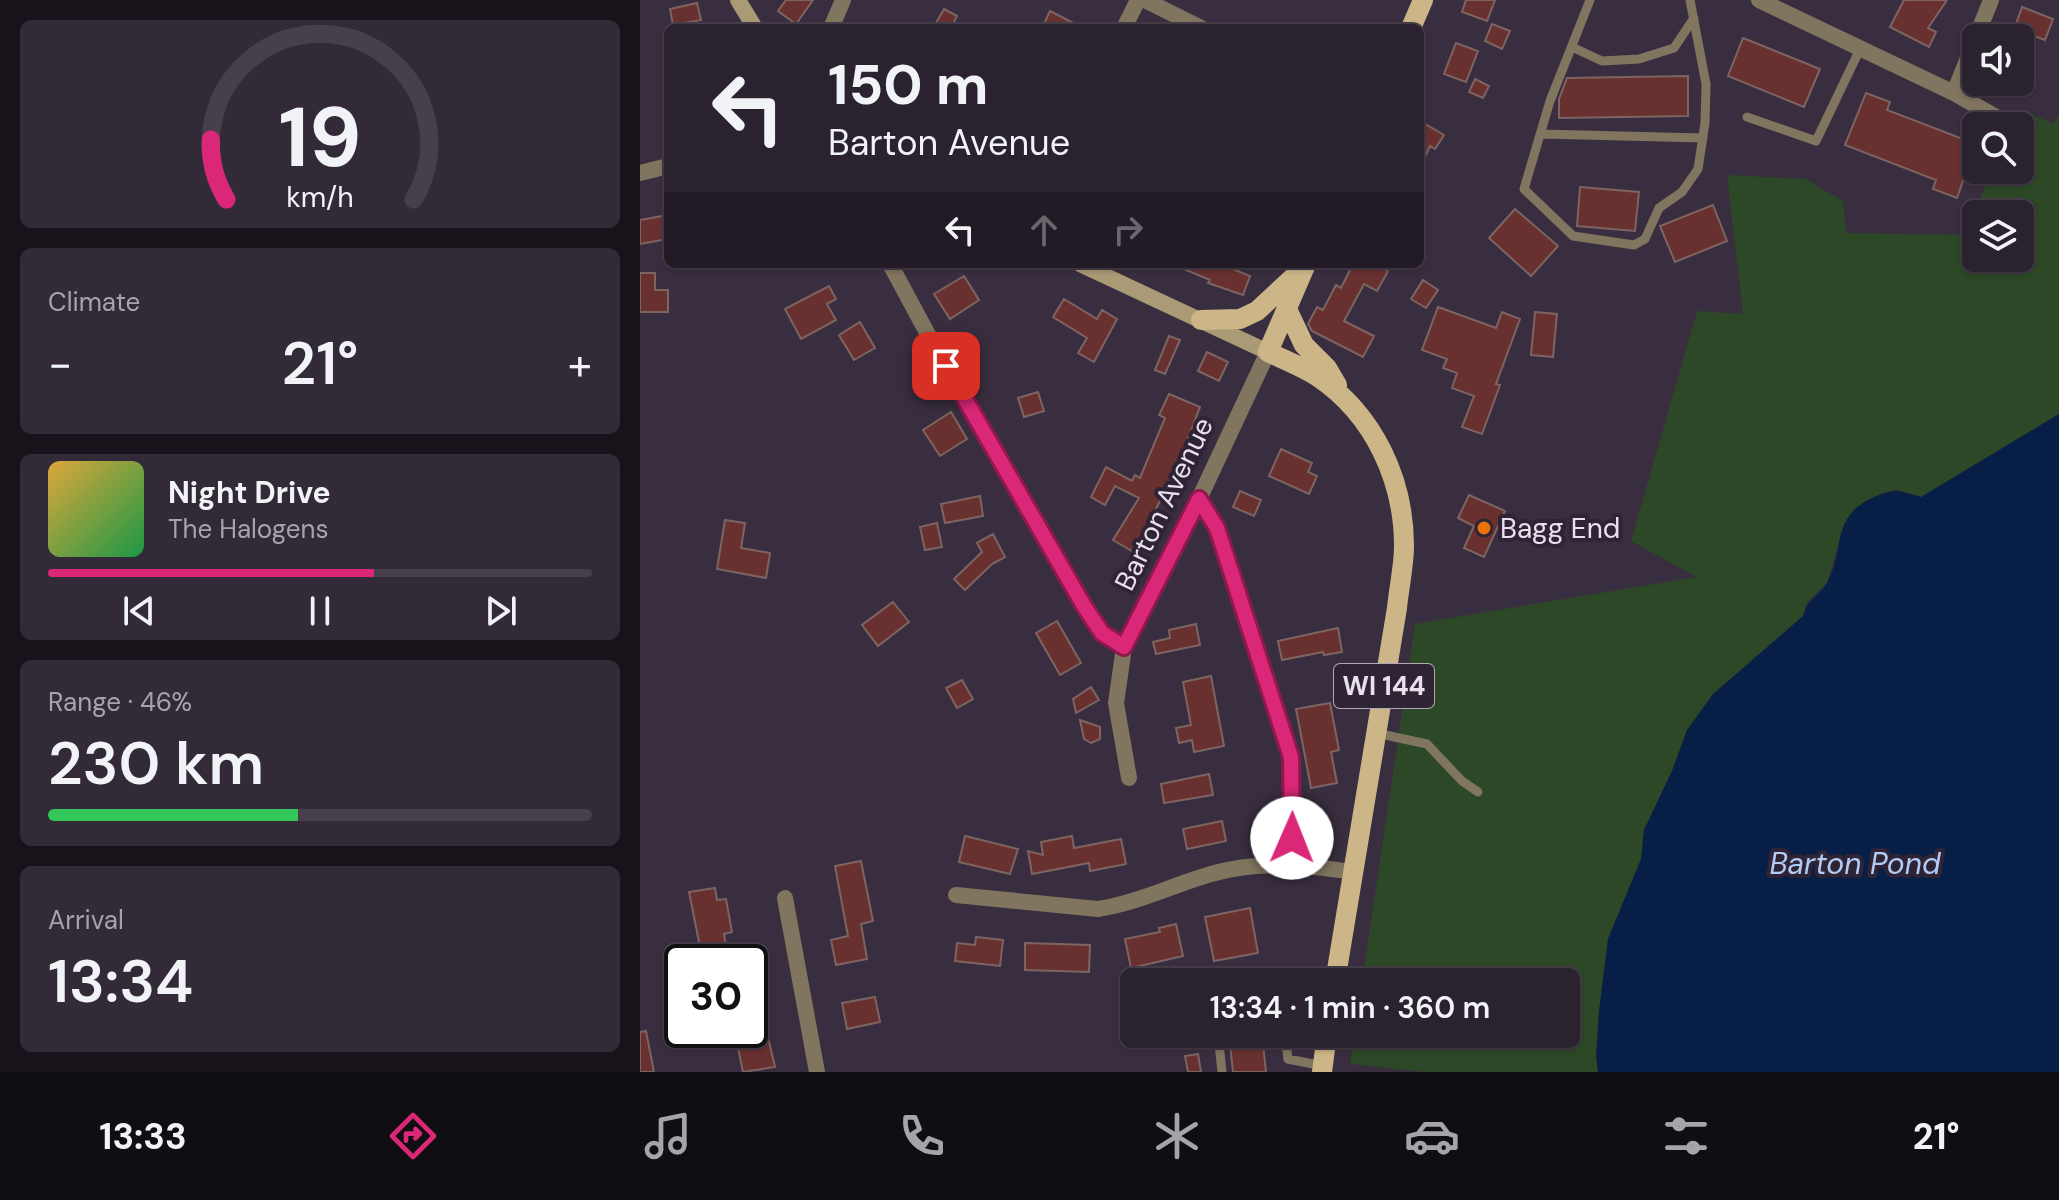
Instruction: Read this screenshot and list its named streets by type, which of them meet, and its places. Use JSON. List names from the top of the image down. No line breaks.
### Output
{"streets":{"main road":["Barton Avenue","WI 144"]},"crossings":[["Barton Avenue","WI 144"]],"water":["Barton Pond"],"places":["Bagg End"],"page":{"turn":["150 m","Barton Avenue"],"tile":["Climate",["Range · 46%","230 km"],["Arrival","13:34"]],"heat":["−","21°","+"],"song":["Night Drive","The Halogens"],"limit":"30","trip":"13:34 · 1 min · 360 m","tabs":["13:33","21°"],"gauge":["19","km/h"]}}
